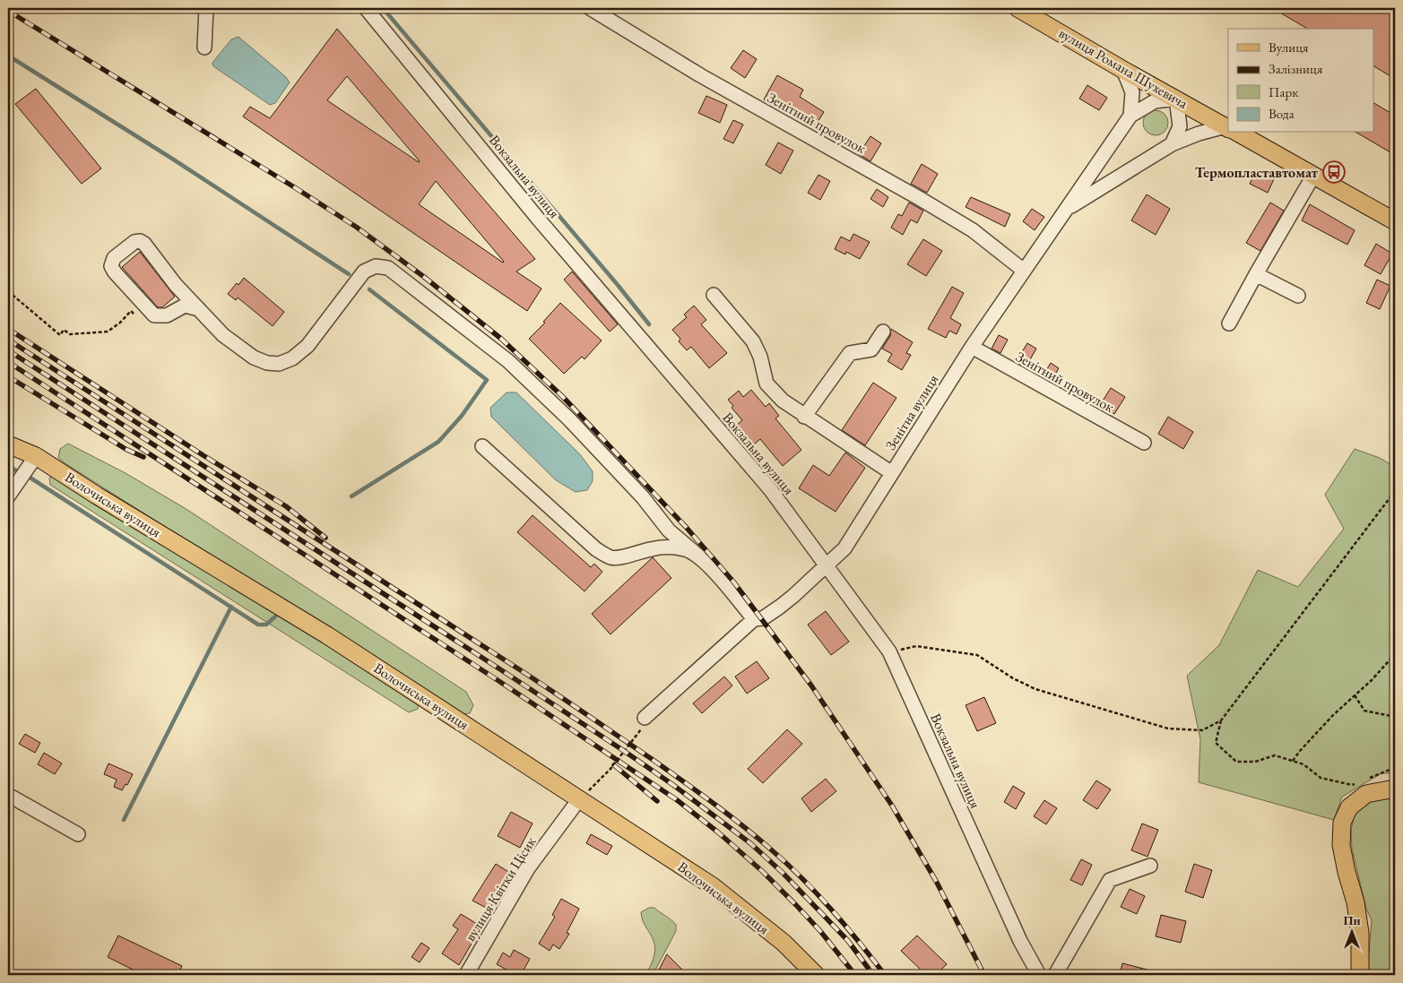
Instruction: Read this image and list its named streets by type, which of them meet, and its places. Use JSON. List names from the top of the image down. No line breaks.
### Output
{"streets":{"main road":["вулиця Романа Шухевича","Волочиська вулиця"],"street":["Зенітний провулок","Вокзальна вулиця","Зенітна вулиця","вулиця Квітки Цісик"]},"crossings":[["вулиця Романа Шухевича","Зенітна вулиця"],["Зенітний провулок","Зенітна вулиця"],["Вокзальна вулиця","Зенітна вулиця"],["Волочиська вулиця","вулиця Квітки Цісик"]],"places":{"bus stop":["Термопластавтомат"]},"legend":["Вулиця","Залізниця","Парк","Вода"],"north":"top"}
